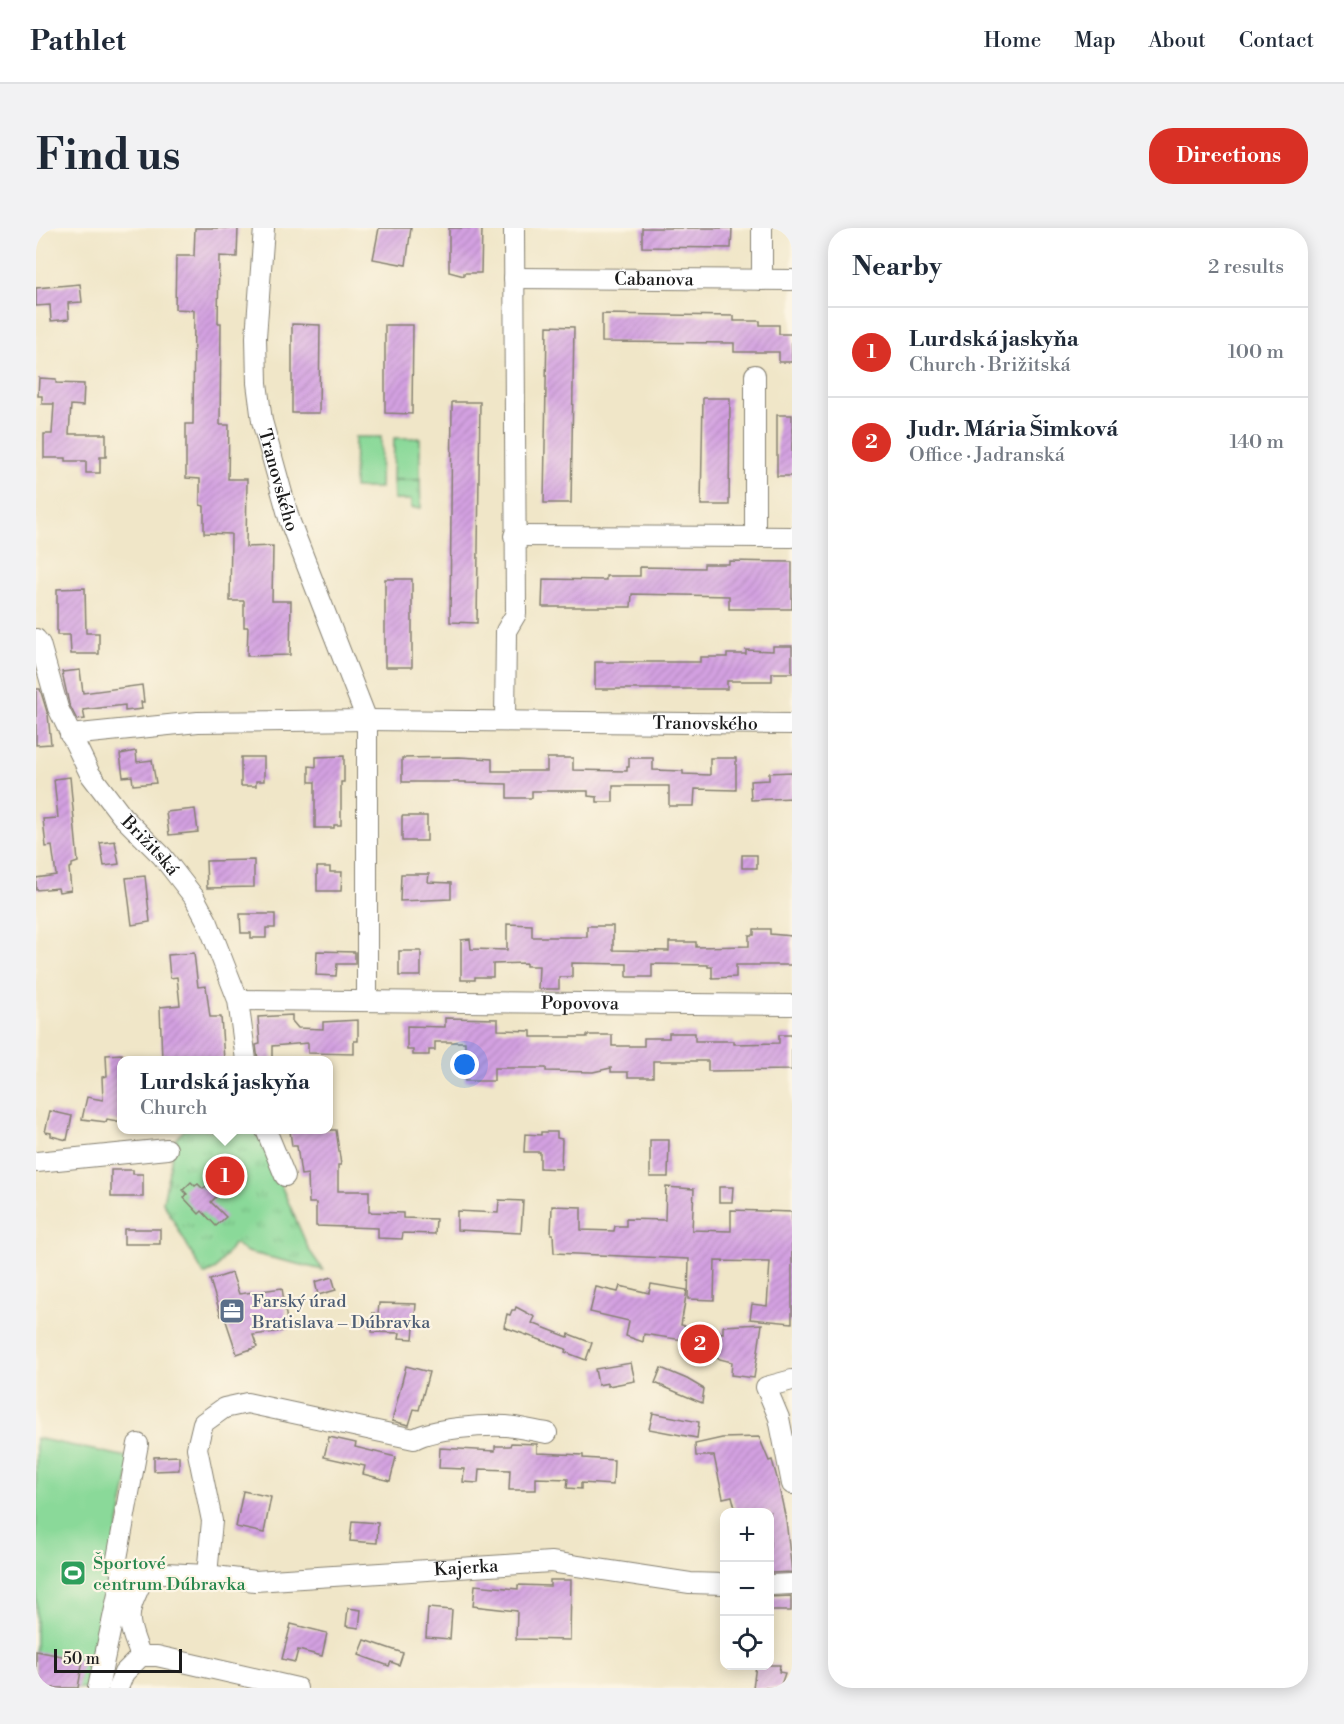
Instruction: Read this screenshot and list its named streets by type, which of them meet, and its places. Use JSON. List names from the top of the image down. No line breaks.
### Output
{"streets":{"street":["Cabanova","Tranovského","Brižitská","Popovova","Kajerka"]},"crossings":[["Tranovského","Brižitská"],["Brižitská","Popovova"]],"places":{"office":["Farský úrad Bratislava – Dúbravka"],"sports":["Športové centrum Dúbravka"]},"scale_bar":"50 m","page":{"header":"Pathlet","nav":["Home","Map","About","Contact"],"buttons":"Directions","title":"Find us","heading":["Nearby","2 results"],"list":[{"mark":"1","name":"Lurdská jaskyňa","note":"Church · Brižitská","value":"100 m"},{"mark":"2","name":"Judr. Mária Šimková","note":"Office · Jadranská","value":"140 m"}],"popup":["Lurdská jaskyňa","Church"],"pins":["1","2"],"map_buttons":["+","−"],"scale":"50 m"}}
